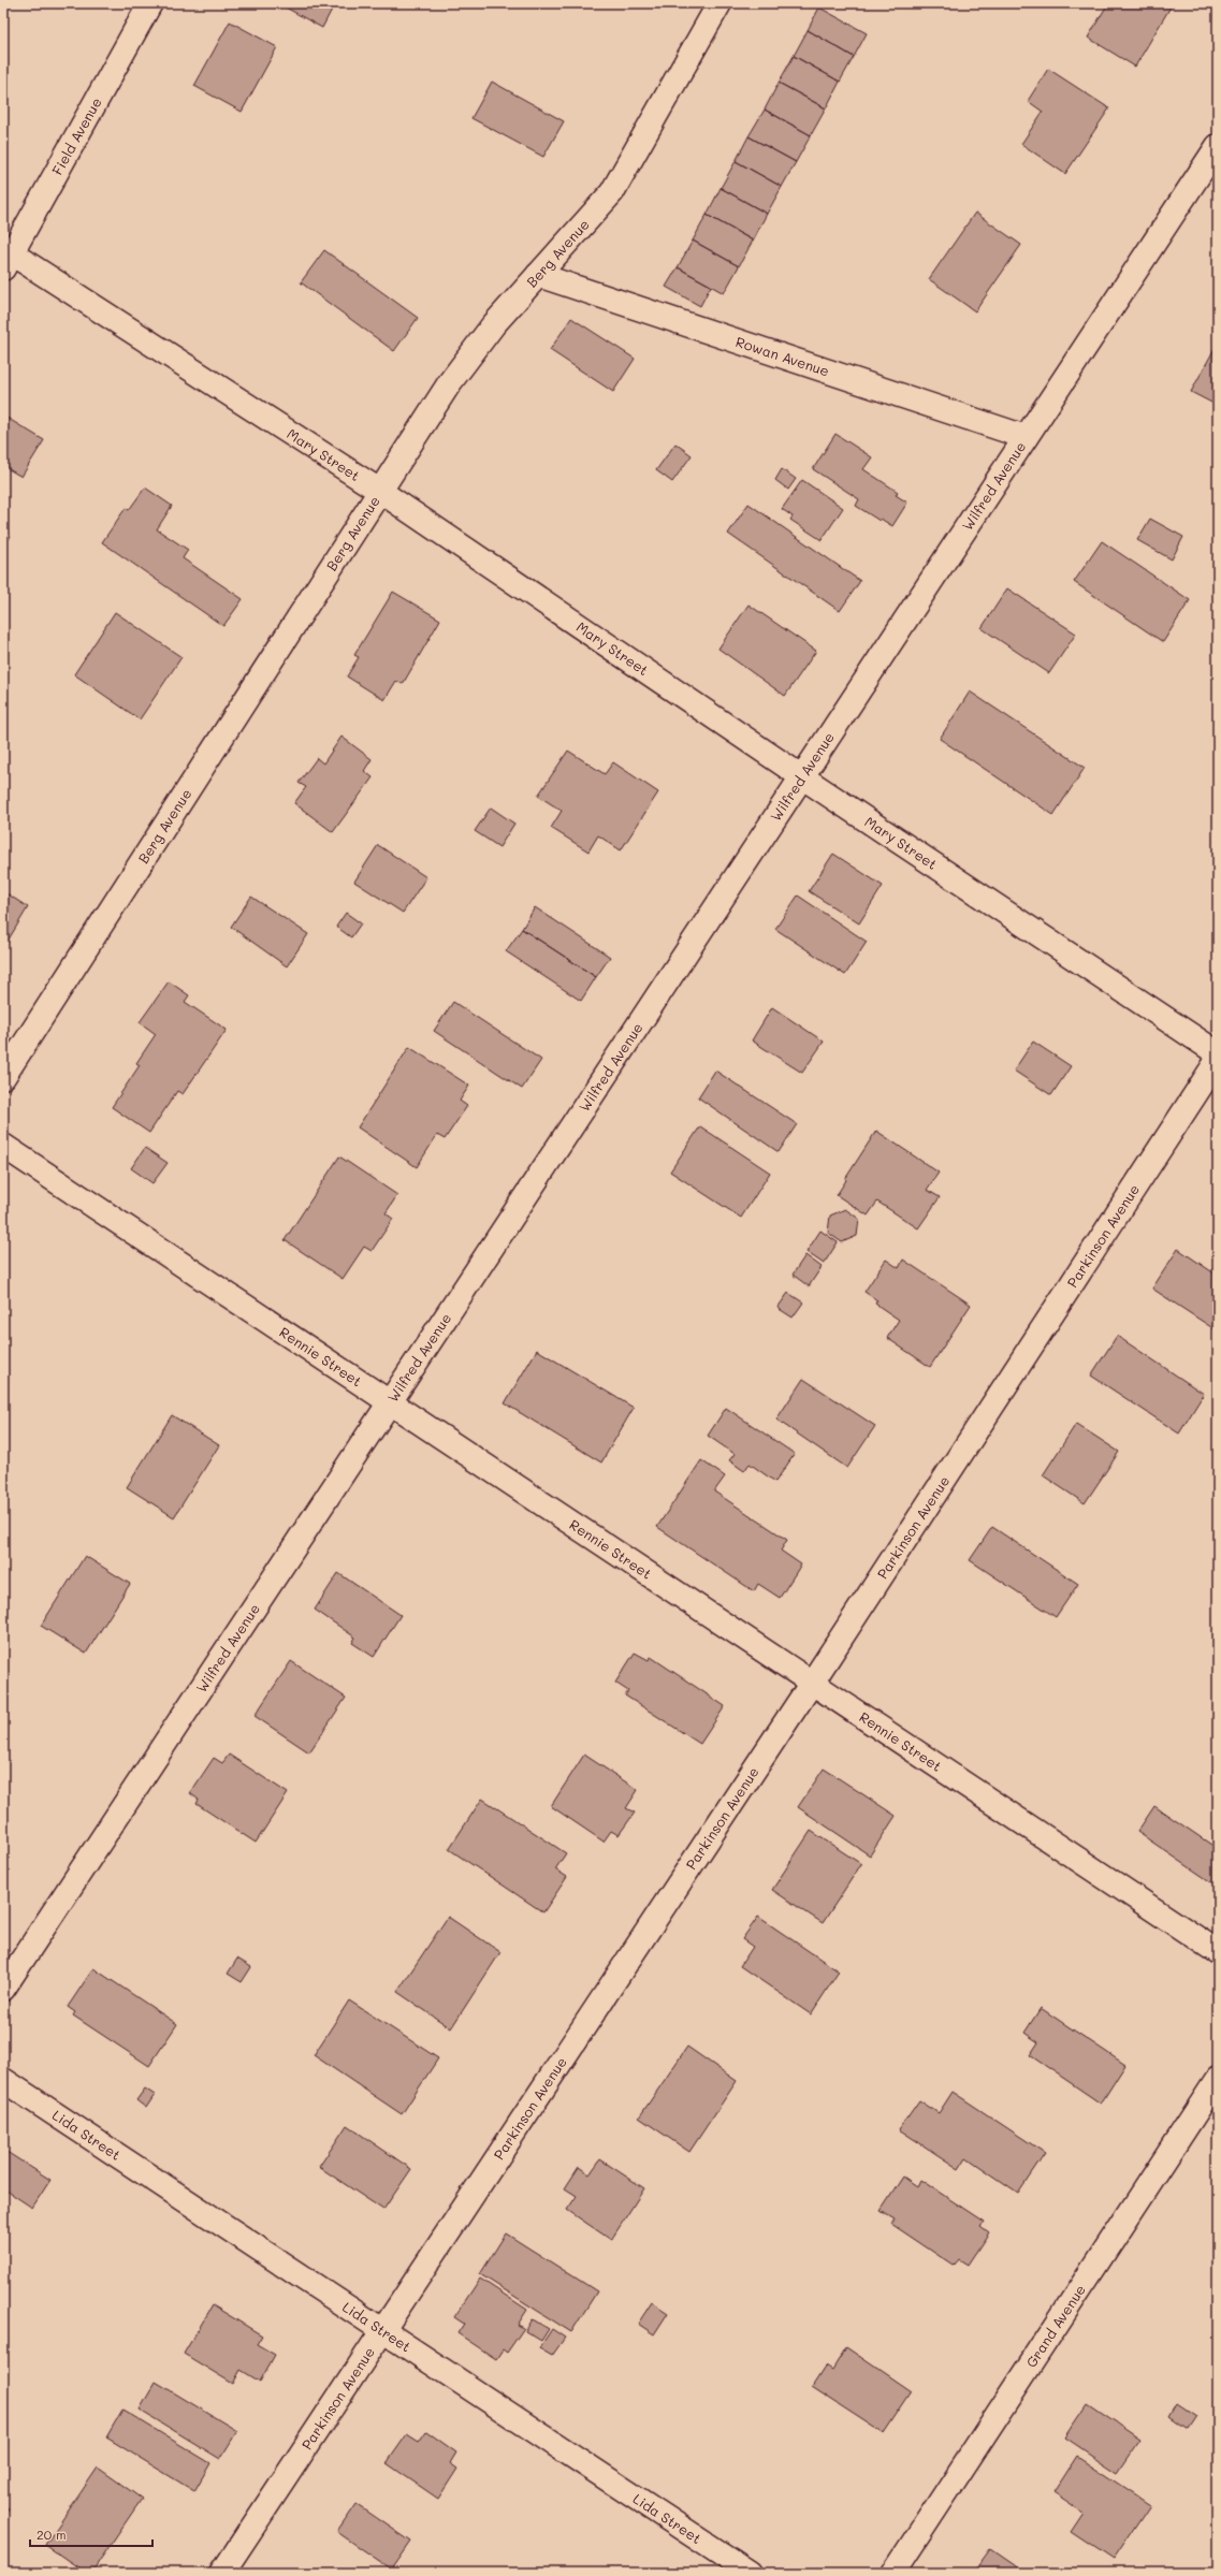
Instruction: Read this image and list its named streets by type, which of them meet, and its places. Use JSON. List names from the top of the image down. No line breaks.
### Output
{"streets":{"street":["Field Avenue","Berg Avenue","Rowan Avenue","Mary Street","Wilfred Avenue","Parkinson Avenue","Rennie Street","Lida Street","Grand Avenue"]},"crossings":[["Field Avenue","Mary Street"],["Berg Avenue","Rowan Avenue"],["Berg Avenue","Mary Street"],["Rowan Avenue","Wilfred Avenue"],["Mary Street","Wilfred Avenue"],["Wilfred Avenue","Rennie Street"],["Parkinson Avenue","Rennie Street"],["Parkinson Avenue","Lida Street"]],"scale_bar":"20 m"}
